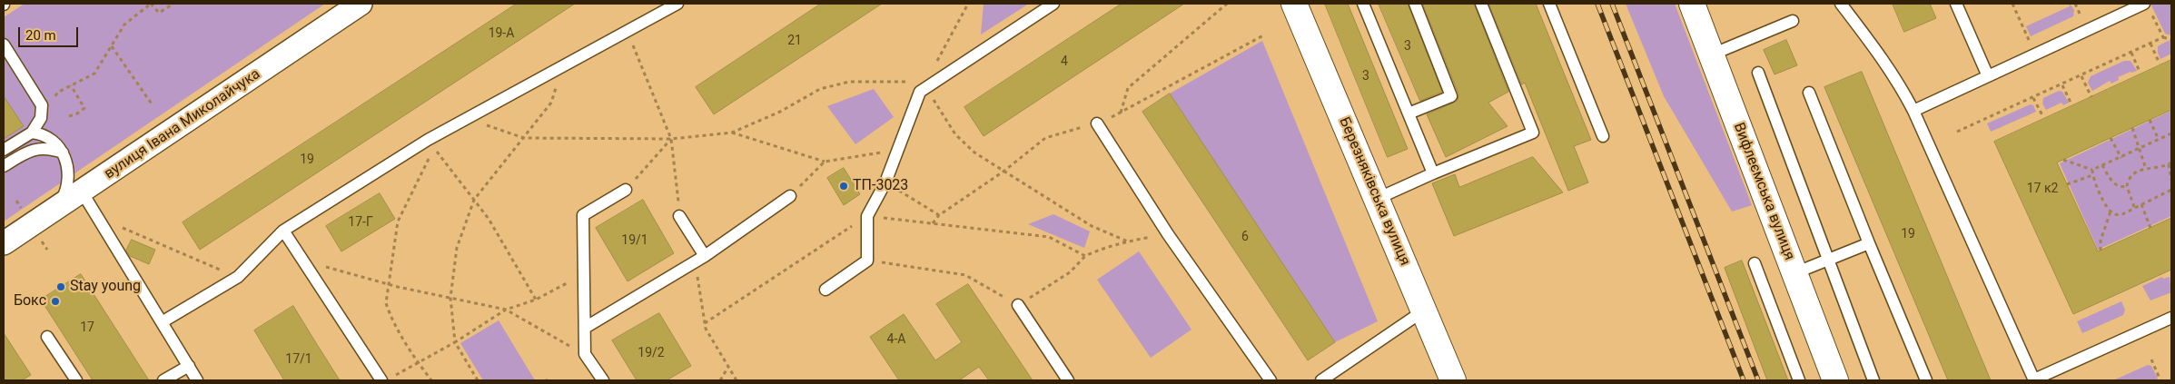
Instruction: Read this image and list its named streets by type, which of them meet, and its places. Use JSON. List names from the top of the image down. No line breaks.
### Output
{"streets":{"street":["вулиця Івана Миколайчука","Березняківська вулиця","Вифлеємська вулиця"]},"places":["ТП-3023","Stay young","Бокс"],"house_numbers":["19-А","21","3","4","3","19","17 к2","17-Г","19","6","19/1","17","4-А","19/2","17/1"],"scale_bar":"20 m"}
